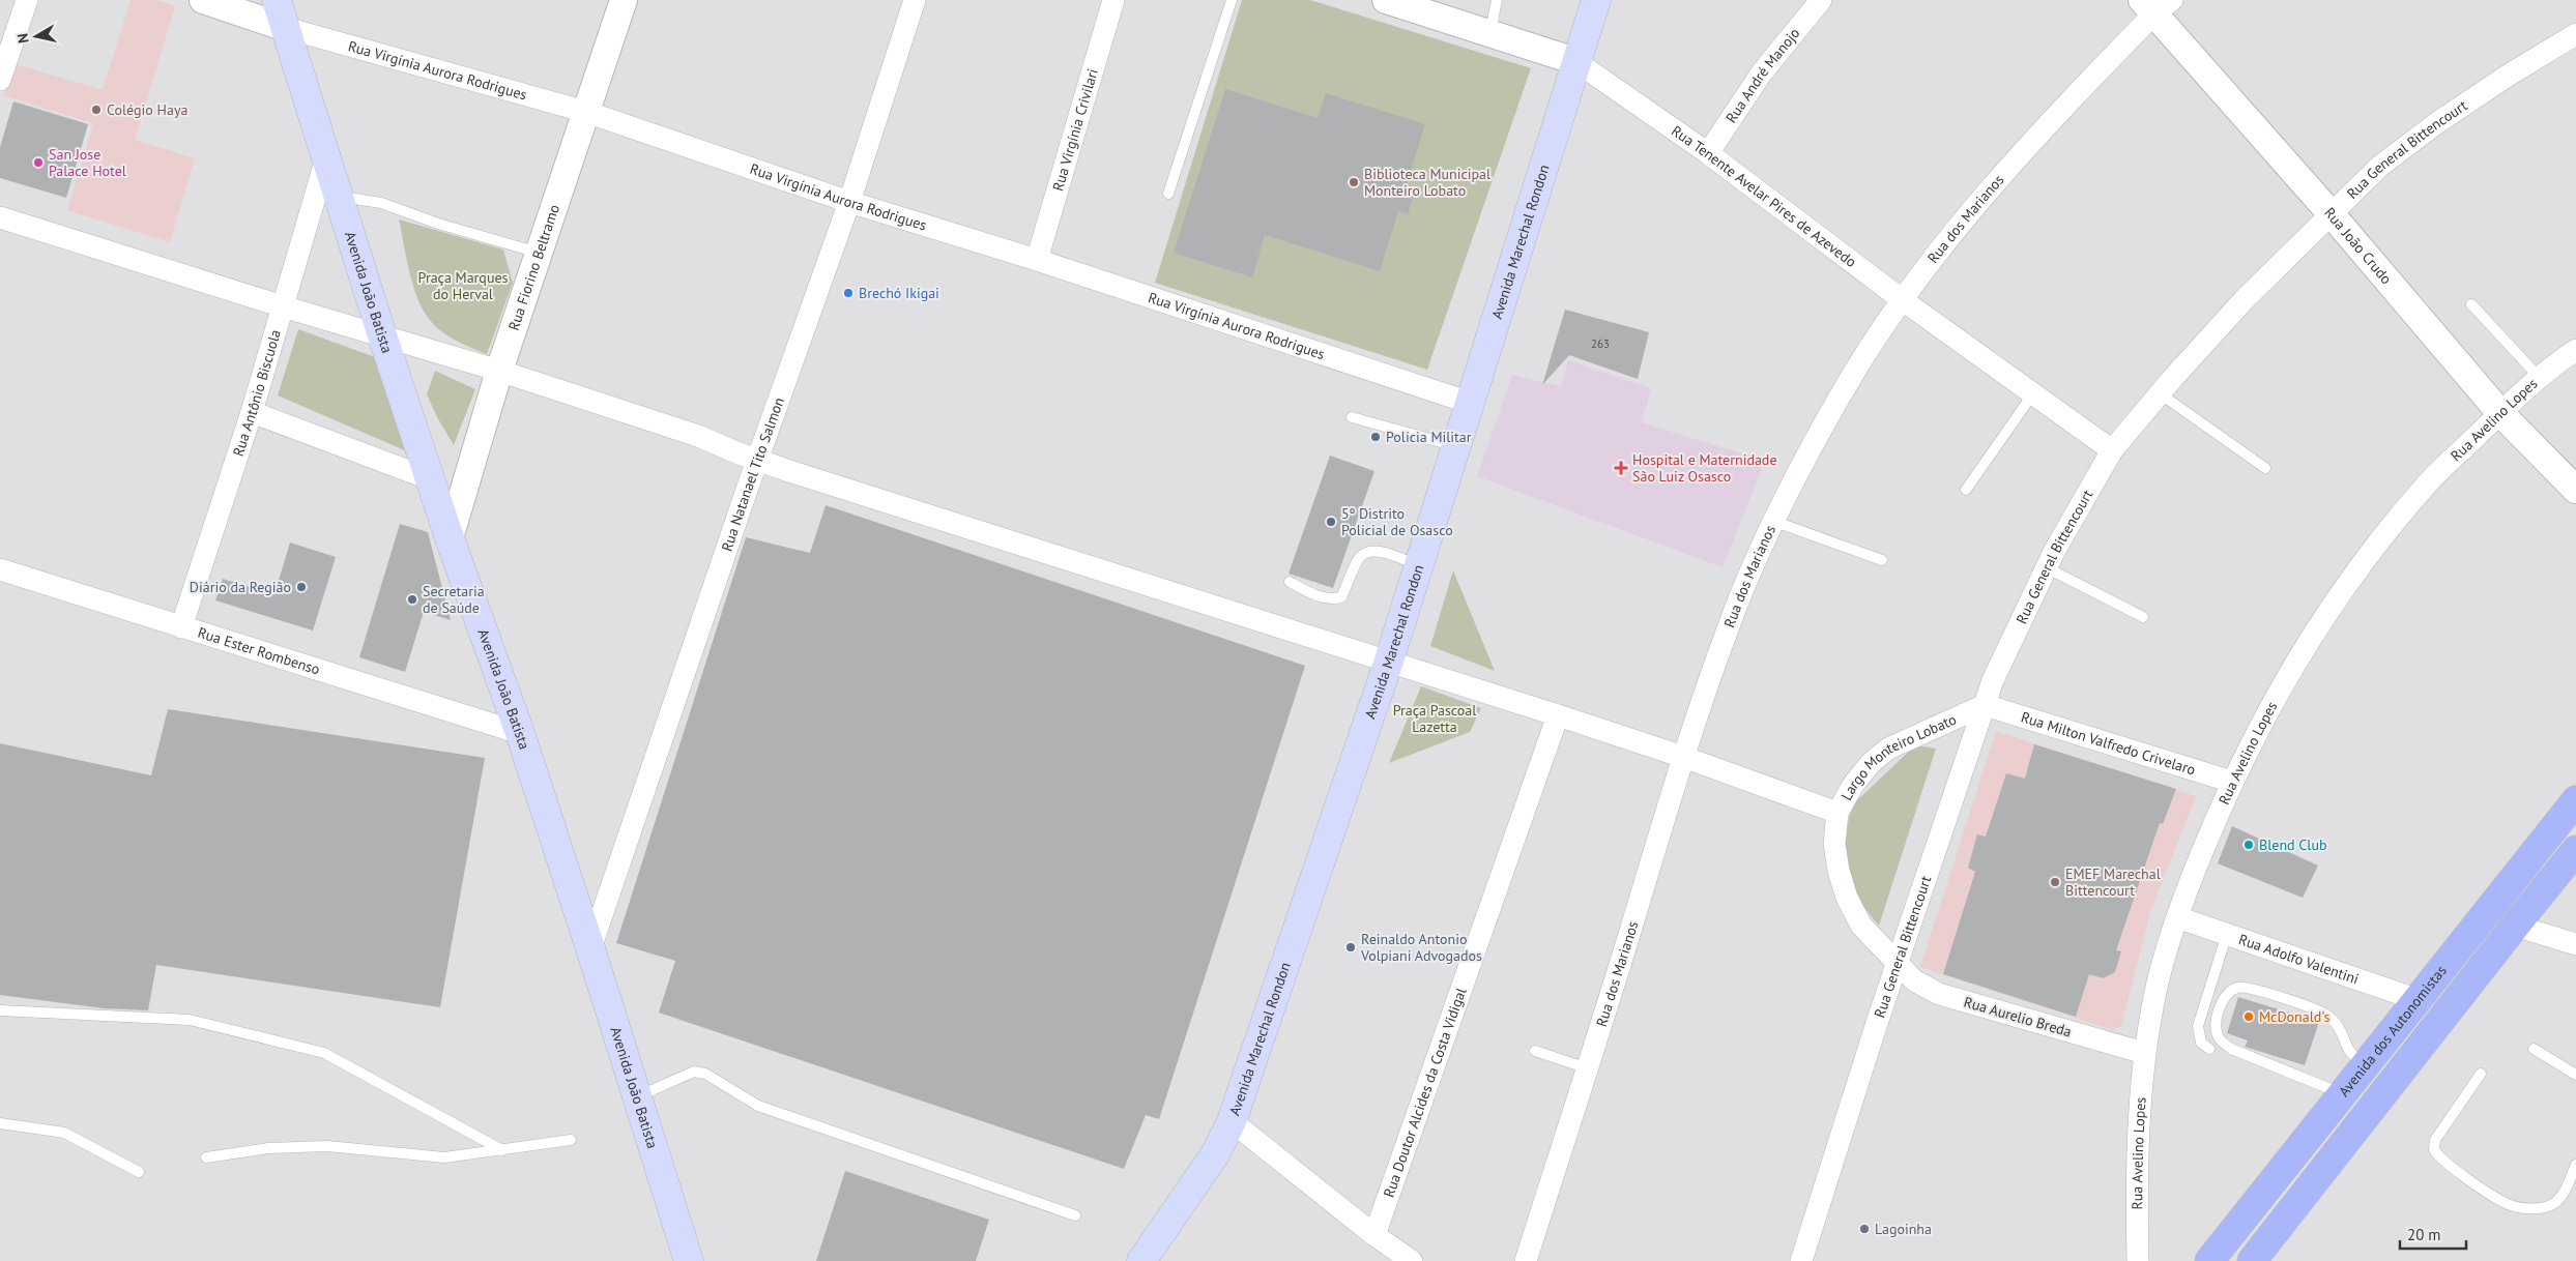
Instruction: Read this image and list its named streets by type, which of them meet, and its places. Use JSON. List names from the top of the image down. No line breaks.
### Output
{"streets":{"main road":["Avenida Marechal Rondon","Avenida João Batista","Avenida dos Autonomistas"],"street":["Rua Virgínia Aurora Rodrigues","Rua André Manojo","Rua Virgínia Crivilari","Rua General Bittencourt","Rua Tenente Avelar Pires de Azevedo","Rua dos Marianos","Rua João Crudo","Rua Fiorino Beltramo","Rua Antônio Biscuola","Rua Avelino Lopes","Rua Natanael Tito Salmon","Rua Ester Rombenso","Rua Milton Valfredo Crivelaro","Largo Monteiro Lobato","Rua Adolfo Valentini","Rua Aurelio Breda","Rua Doutor Alcides da Costa Vidigal"]},"crossings":[["Rua Virgínia Aurora Rodrigues","Rua Virgínia Crivilari"],["Rua Virgínia Aurora Rodrigues","Avenida Marechal Rondon"],["Rua Virgínia Aurora Rodrigues","Rua Fiorino Beltramo"],["Rua Virgínia Aurora Rodrigues","Avenida João Batista"],["Rua Virgínia Aurora Rodrigues","Rua Natanael Tito Salmon"],["Rua André Manojo","Rua Tenente Avelar Pires de Azevedo"],["Rua General Bittencourt","Rua Tenente Avelar Pires de Azevedo"],["Rua General Bittencourt","Rua João Crudo"],["Rua General Bittencourt","Rua Milton Valfredo Crivelaro"],["Rua General Bittencourt","Largo Monteiro Lobato"],["Rua General Bittencourt","Rua Aurelio Breda"],["Rua Tenente Avelar Pires de Azevedo","Rua dos Marianos"],["Rua Tenente Avelar Pires de Azevedo","Avenida Marechal Rondon"],["Rua dos Marianos","Rua João Crudo"],["Rua João Crudo","Rua Avelino Lopes"],["Rua Fiorino Beltramo","Avenida João Batista"],["Avenida João Batista","Rua Antônio Biscuola"],["Avenida João Batista","Rua Natanael Tito Salmon"],["Avenida João Batista","Rua Ester Rombenso"],["Rua Antônio Biscuola","Rua Ester Rombenso"],["Rua Avelino Lopes","Rua Milton Valfredo Crivelaro"],["Rua Avelino Lopes","Rua Adolfo Valentini"],["Rua Avelino Lopes","Rua Aurelio Breda"],["Rua Milton Valfredo Crivelaro","Largo Monteiro Lobato"],["Largo Monteiro Lobato","Rua Aurelio Breda"],["Rua Adolfo Valentini","Avenida dos Autonomistas"]],"parks":["Praça Marques do Herval","Praça Pascoal Lazetta"],"places":{"other":["Colégio Haya","San Jose Palace Hotel","Biblioteca Municipal Monteiro Lobato","Brechó Ikigai","Policia Militar","5º Distrito Policial de Osasco","Diário da Região","Secretaria de Saúde","Blend Club","EMEF Marechal Bittencourt","Reinaldo Antonio Volpiani Advogados","McDonald's","Lagoinha"],"health":["Hospital e Maternidade São Luiz Osasco"]},"house_numbers":["263"],"scale_bar":"20 m","north":"left"}
